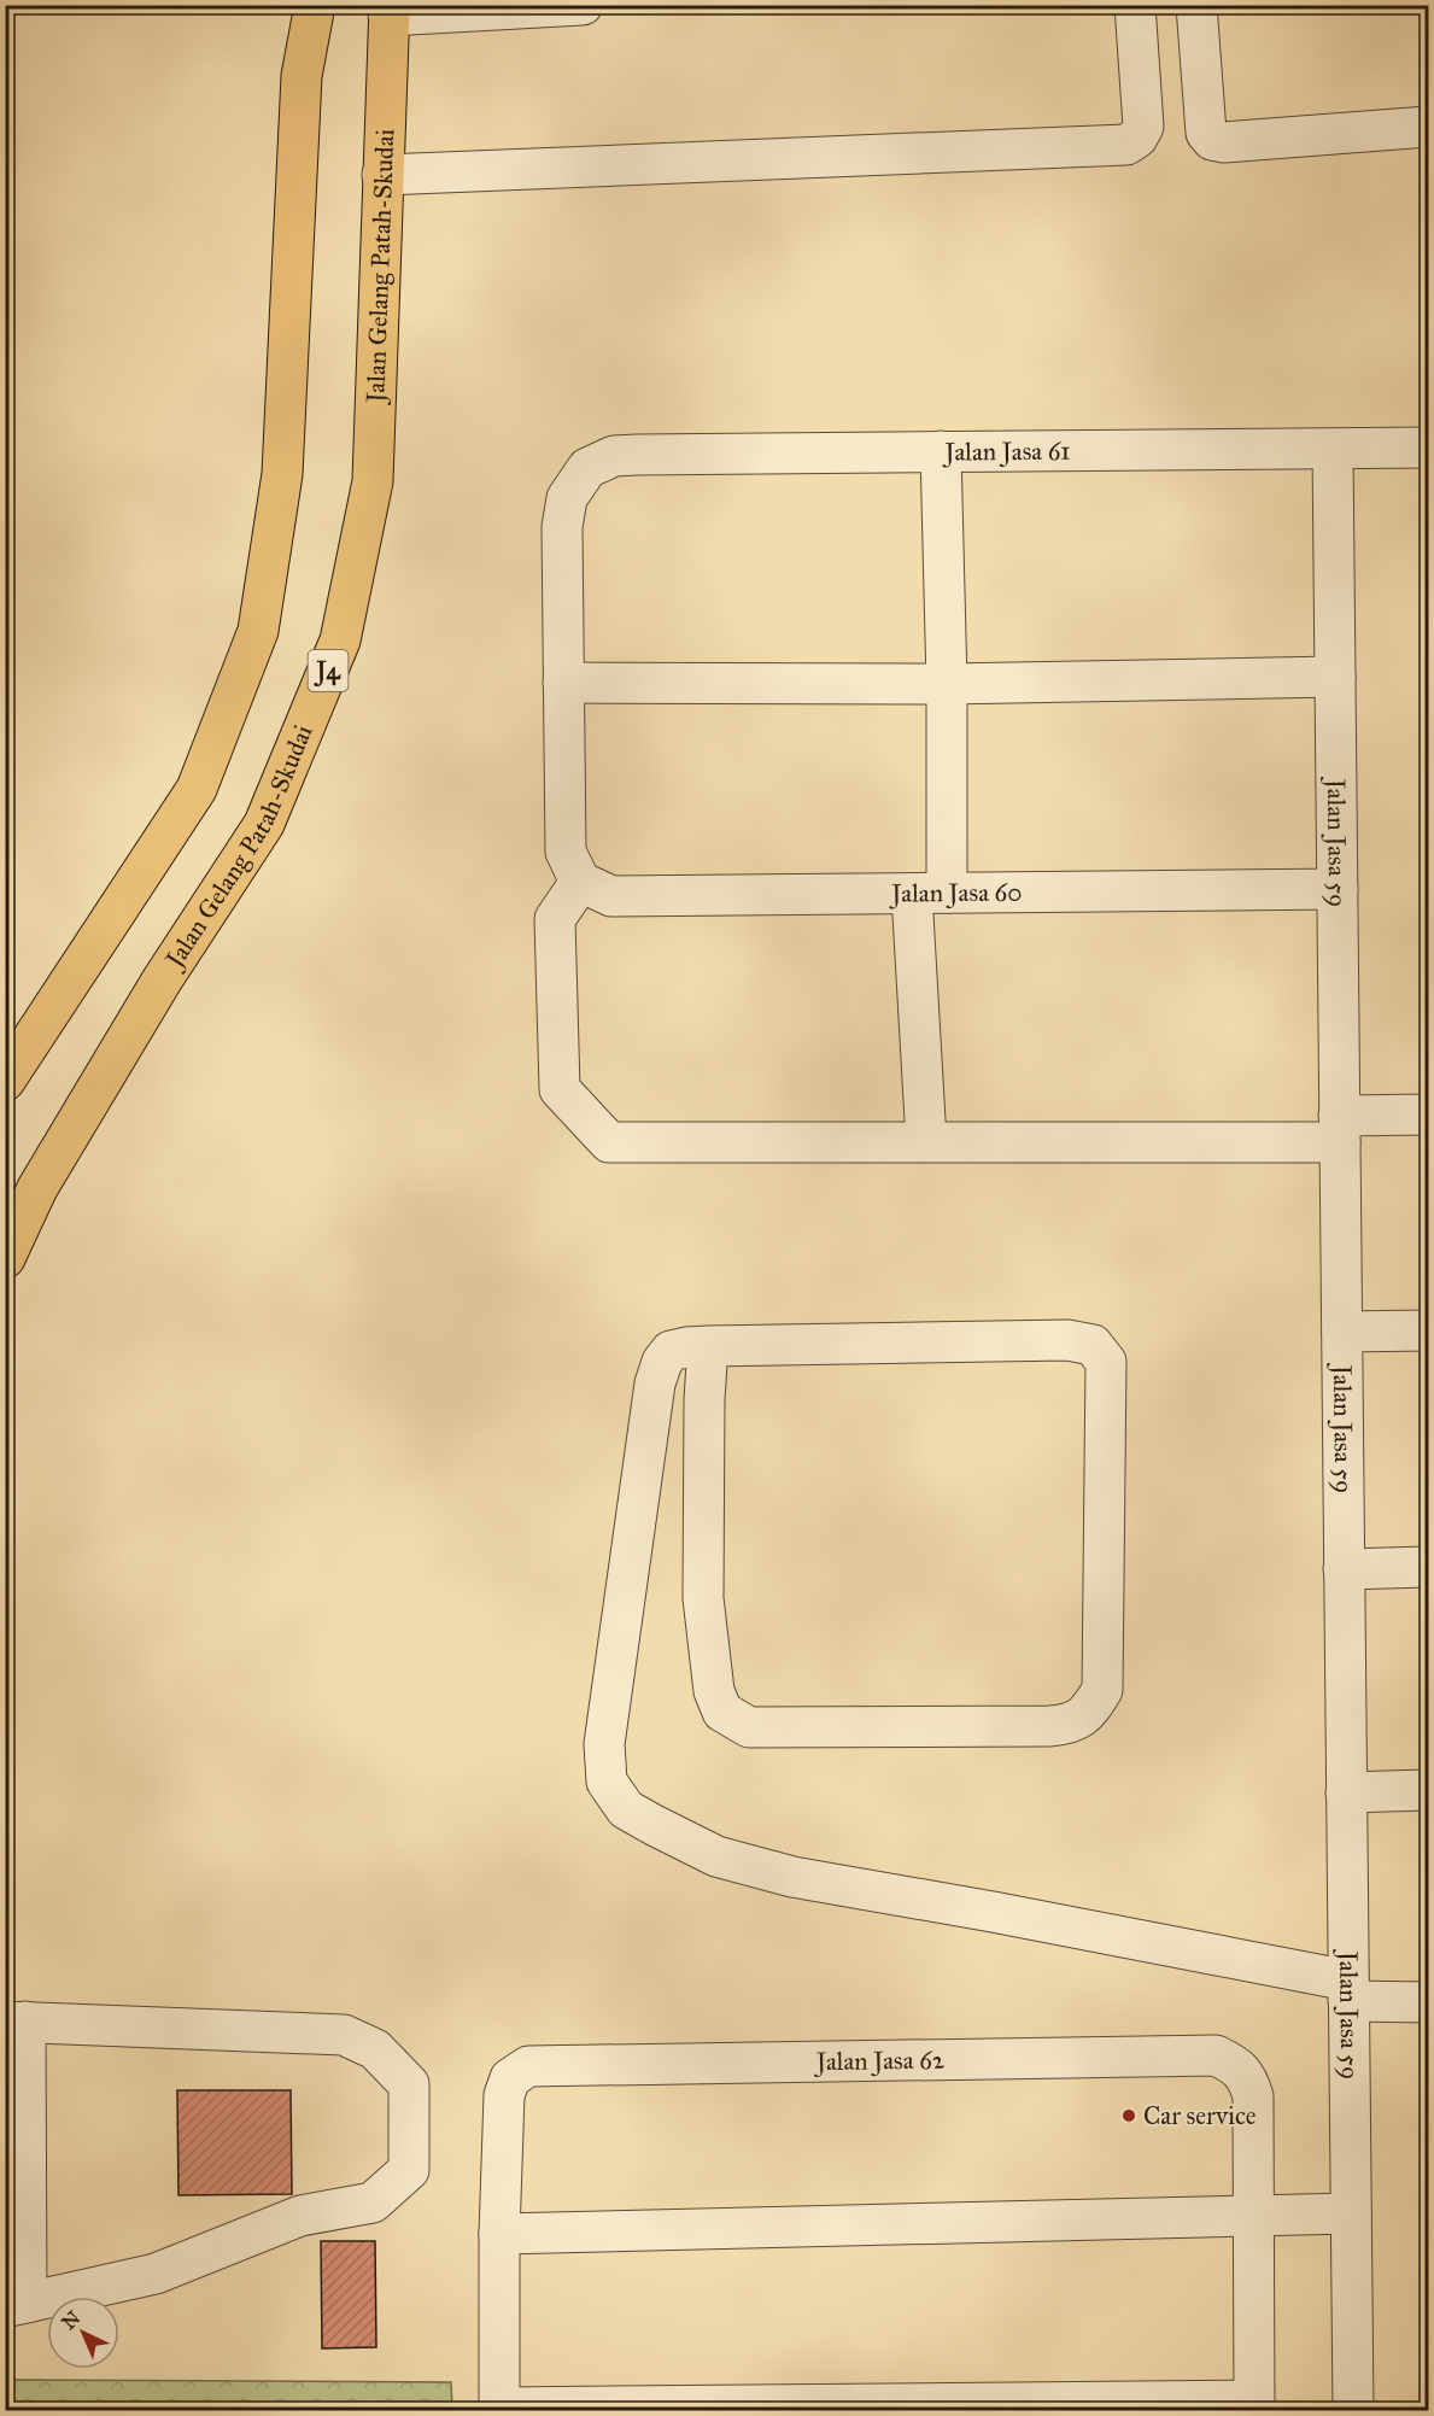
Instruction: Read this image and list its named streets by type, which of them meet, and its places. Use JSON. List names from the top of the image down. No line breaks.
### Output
{"streets":{"main road":["Jalan Gelang Patah-Skudai","J4"],"street":["Jalan Jasa 61","Jalan Jasa 59","Jalan Jasa 60","Jalan Jasa 62"]},"crossings":[["Jalan Jasa 61","Jalan Jasa 59"],["Jalan Jasa 59","Jalan Jasa 60"]],"places":["Car service"],"north":"top left"}
